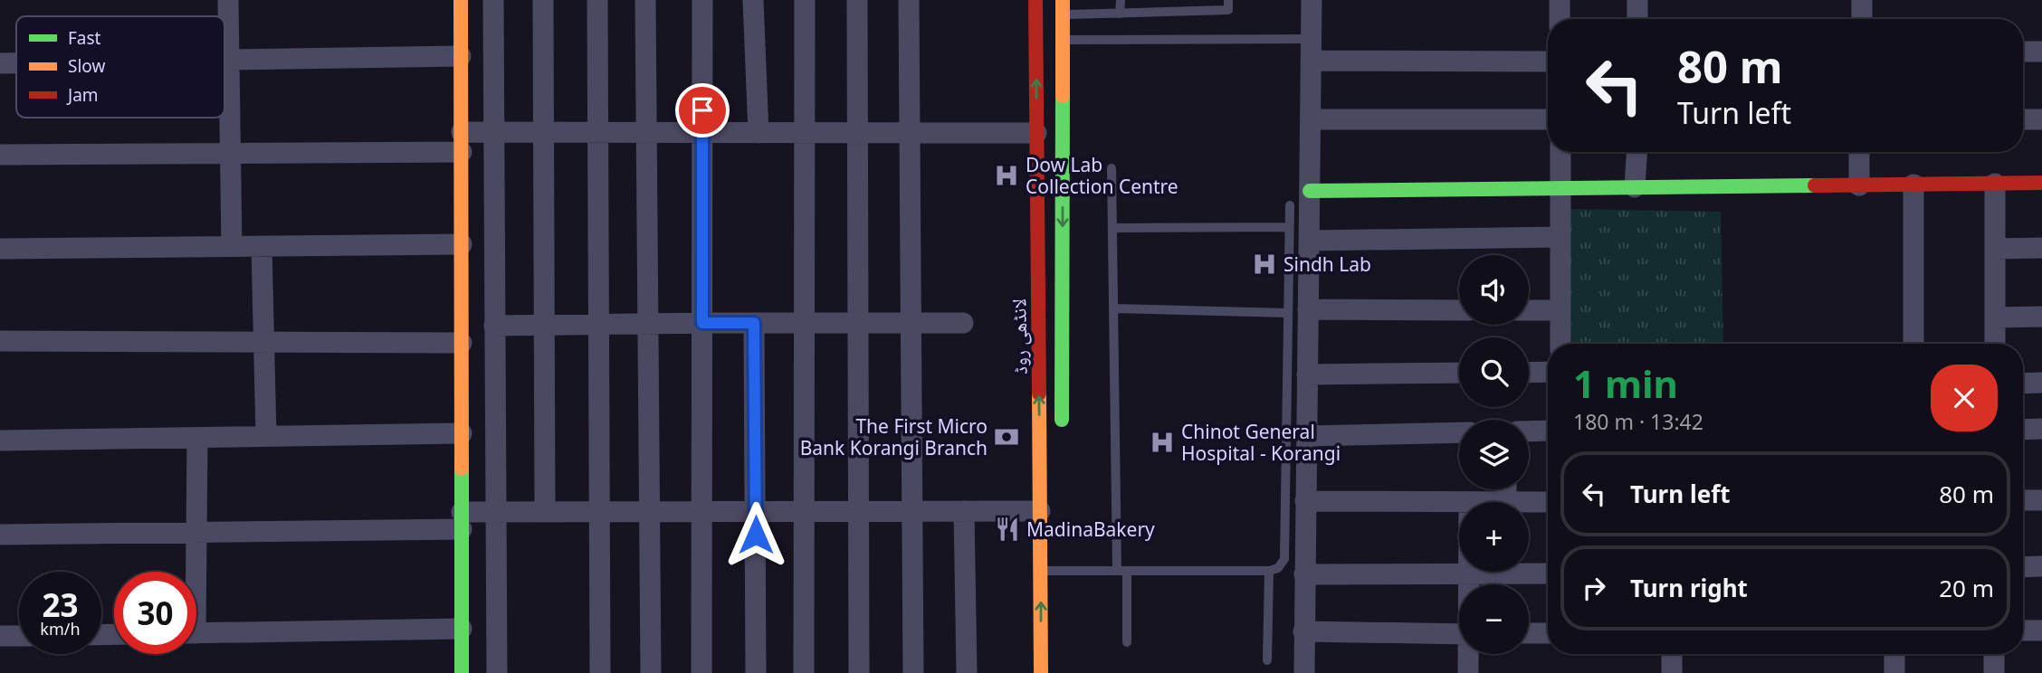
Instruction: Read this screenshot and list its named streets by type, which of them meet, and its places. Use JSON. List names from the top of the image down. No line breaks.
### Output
{"streets":{"street":["لانڈھی روڈ"]},"places":{"hospital":["Dow Lab Collection Centre","Sindh Lab","Chinot General Hospital - Korangi"],"bank":["The First Micro Bank Korangi Branch"],"restaurant":["MadinaBakery"]},"legend":["Fast","Slow","Jam"],"page":{"turn":["80 m","Turn left"],"map_buttons":["+","−"],"heading":["1 min","180 m · 13:42"],"list":[{"name":"Turn left","value":"80 m"},{"name":"Turn right","value":"20 m"}],"speed":"23 km/h","limit":"30"}}
